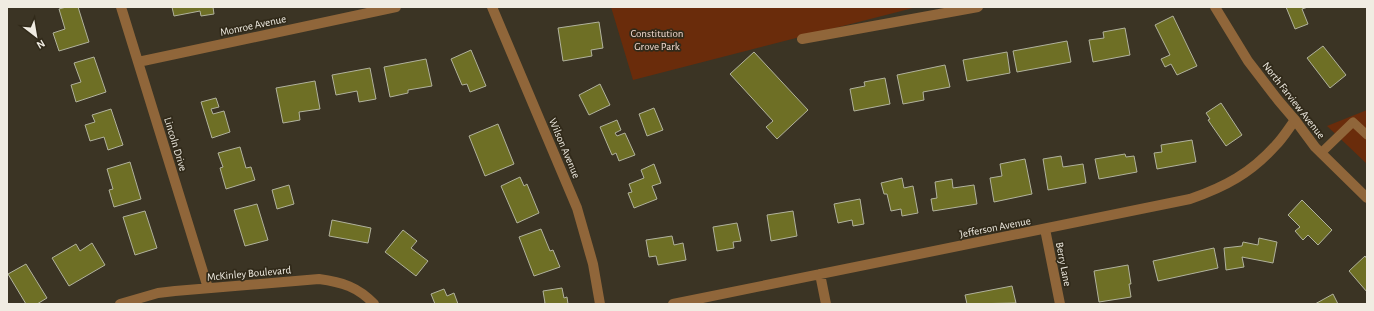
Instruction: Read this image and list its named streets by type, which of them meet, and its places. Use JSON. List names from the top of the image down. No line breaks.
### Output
{"streets":{"street":["Monroe Avenue","North Farview Avenue","Lincoln Drive","Wilson Avenue","Jefferson Avenue","Berry Lane","McKinley Boulevard"]},"crossings":[["Monroe Avenue","Lincoln Drive"],["North Farview Avenue","Jefferson Avenue"],["Lincoln Drive","McKinley Boulevard"],["Jefferson Avenue","Berry Lane"]],"parks":["Constitution Grove Park"],"north":"bottom right"}
